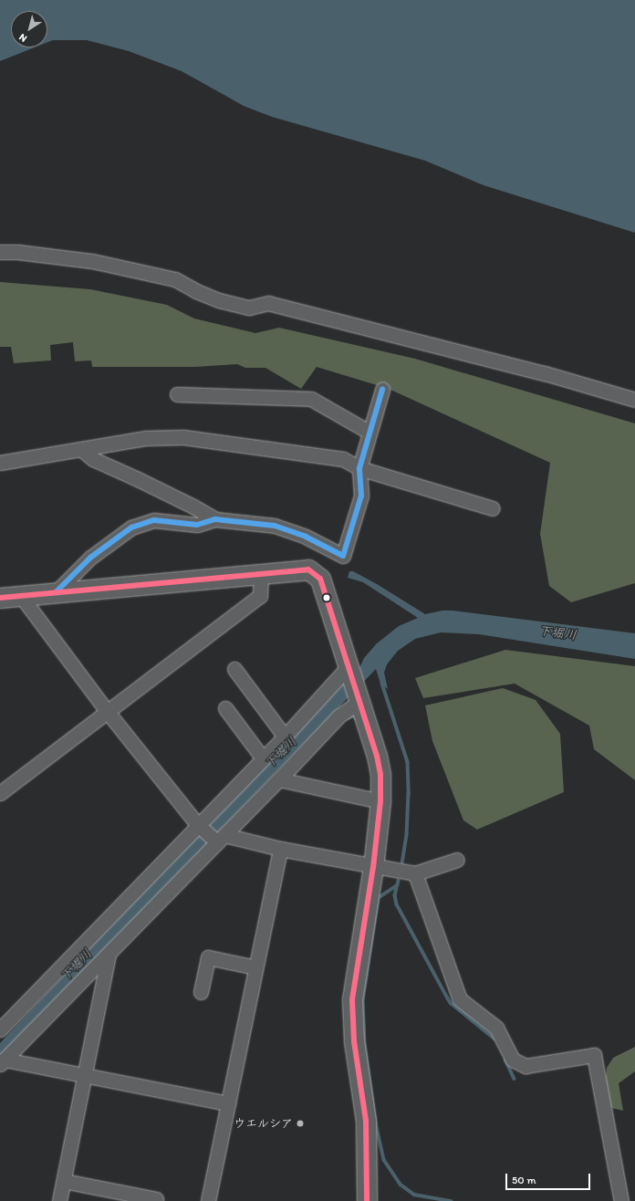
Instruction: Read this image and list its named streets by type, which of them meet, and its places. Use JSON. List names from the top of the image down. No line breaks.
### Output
{"water":["下堀川"],"places":["ウエルシア"],"scale_bar":"50 m","north":"bottom left"}
